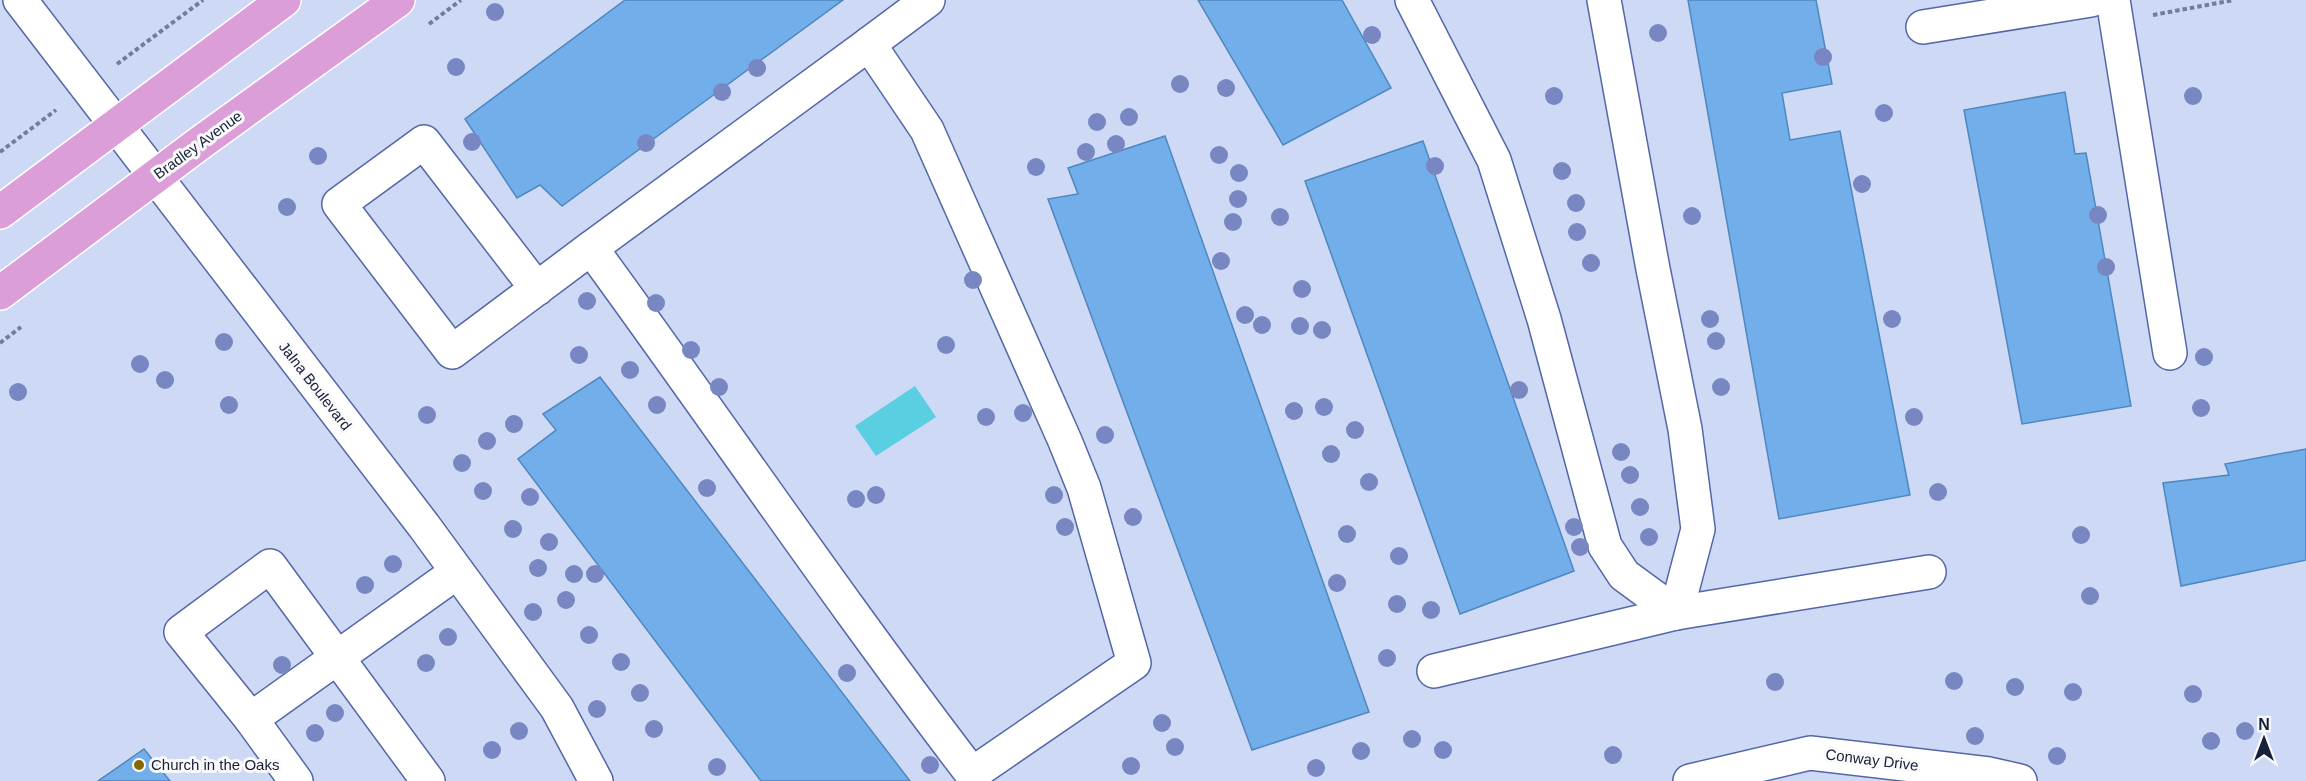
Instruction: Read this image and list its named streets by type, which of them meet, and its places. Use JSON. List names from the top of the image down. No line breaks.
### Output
{"streets":{"main road":["Bradley Avenue"],"street":["Jalna Boulevard","Conway Drive"]},"crossings":[["Bradley Avenue","Jalna Boulevard"]],"places":["Church in the Oaks"],"north":"top"}
